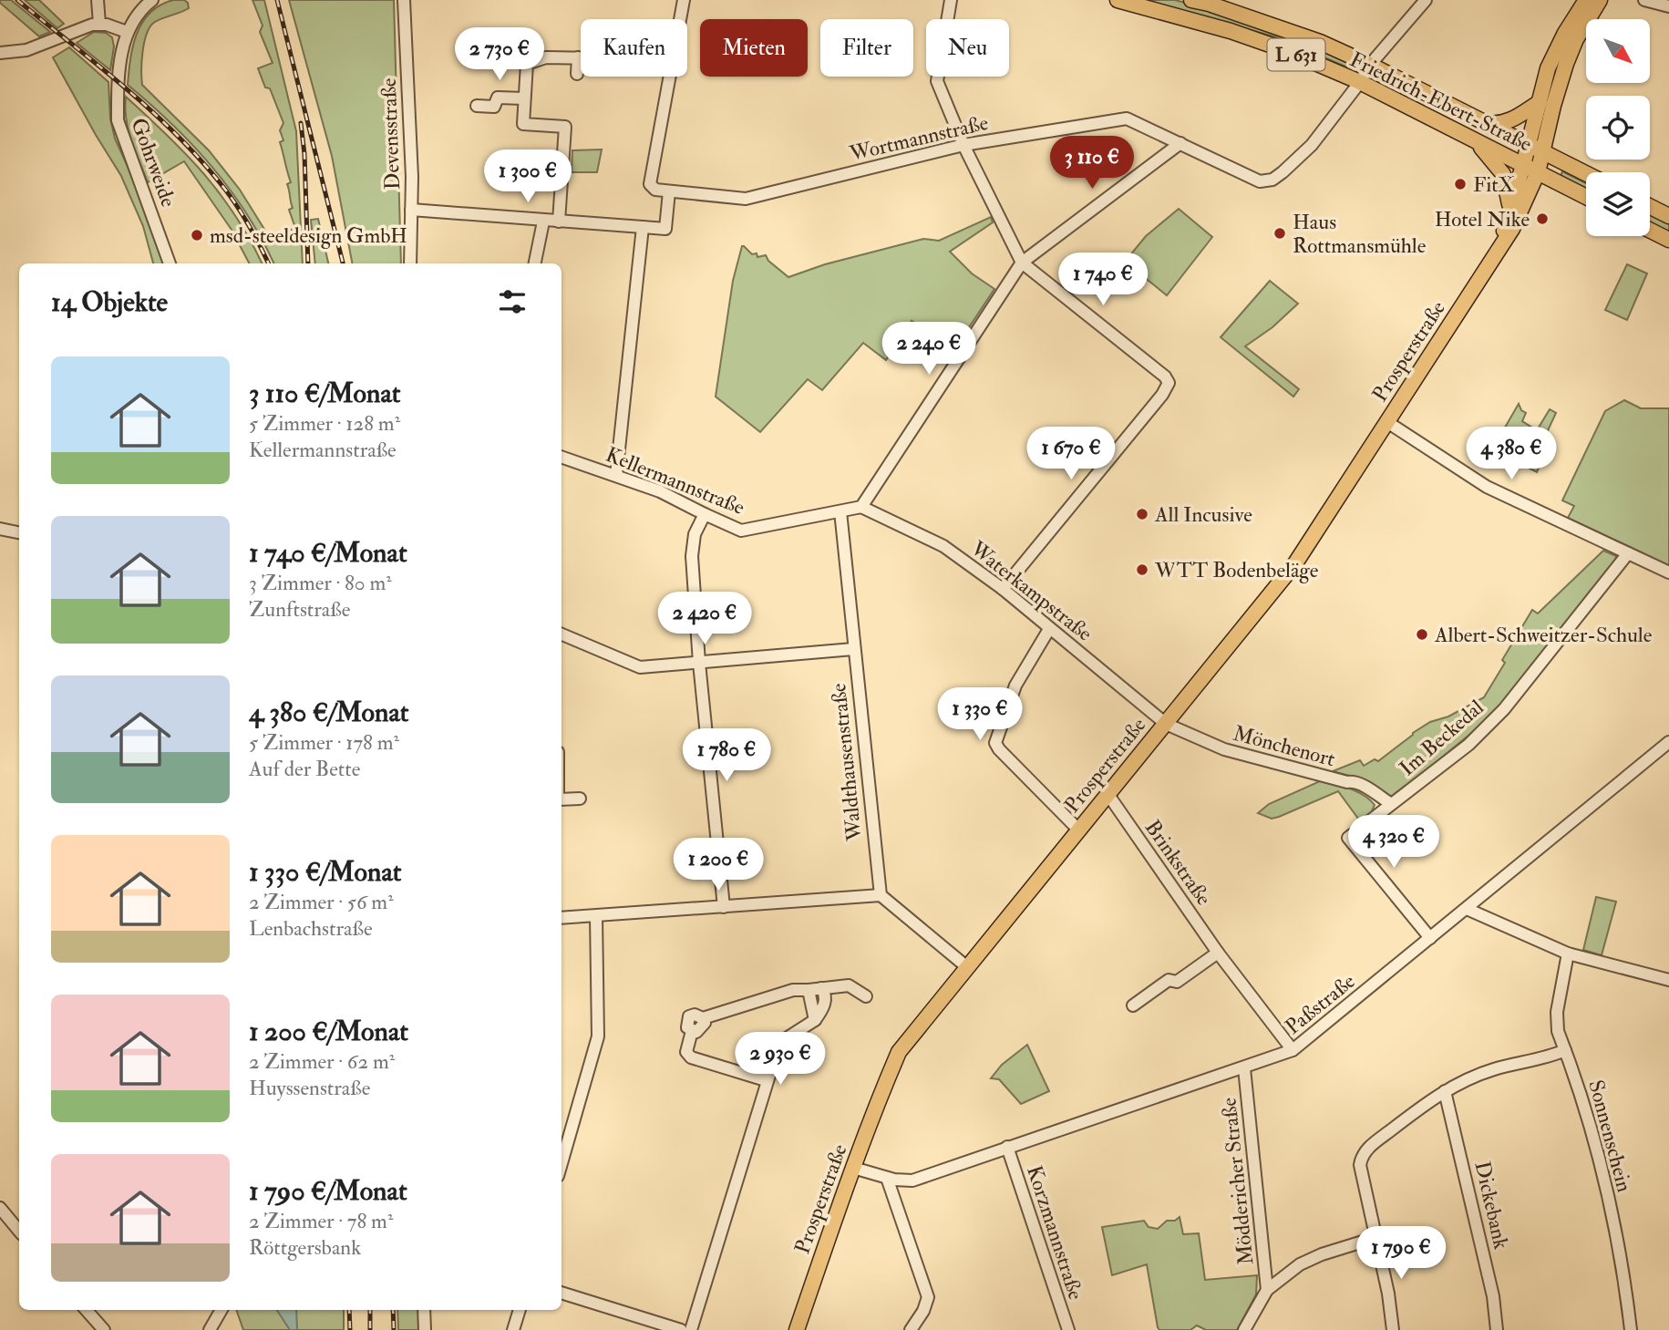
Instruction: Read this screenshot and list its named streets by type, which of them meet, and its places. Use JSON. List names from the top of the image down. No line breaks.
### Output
{"streets":{"main road":["L 631","Friedrich-Ebert-Straße","Prosperstraße"],"street":["Devensstraße","Wortmannstraße","Gohrweide","Kellermannstraße","Waterkampstraße","Im Beckedal","Mönchenort","Waldthausenstraße","Brinkstraße","Paßstraße","Sonnenschein","Möddericher Straße","Dickebank","Korzmannstraße"]},"crossings":[["Friedrich-Ebert-Straße","Wortmannstraße"],["Friedrich-Ebert-Straße","Prosperstraße"],["Prosperstraße","Waterkampstraße"],["Prosperstraße","Mönchenort"],["Prosperstraße","Brinkstraße"],["Prosperstraße","Paßstraße"],["Kellermannstraße","Waterkampstraße"],["Kellermannstraße","Waldthausenstraße"],["Waterkampstraße","Mönchenort"],["Im Beckedal","Mönchenort"],["Im Beckedal","Paßstraße"],["Brinkstraße","Paßstraße"],["Paßstraße","Möddericher Straße"],["Paßstraße","Korzmannstraße"]],"places":["FitX","Hotel Nike","Haus Rottmansmühle","msd-steeldesign GmbH","All Incusive","WTT Bodenbeläge","Albert-Schweitzer-Schule"],"north":"bottom right","page":{"chip":["Kaufen","Mieten","Filter","Neu"],"price":["2 730 €","3 110 €","1 300 €","1 740 €","2 240 €","1 670 €","4 380 €","2 420 €","1 330 €","1 780 €","4 320 €","1 200 €","2 930 €","1 790 €"],"heading":"14 Objekte","list":[{"name":"3 110 €/Monat","note":"5 Zimmer · 128 m² · Kellermannstraße"},{"name":"1 740 €/Monat","note":"3 Zimmer · 80 m² · Zunftstraße"},{"name":"4 380 €/Monat","note":"5 Zimmer · 178 m² · Auf der Bette"},{"name":"1 330 €/Monat","note":"2 Zimmer · 56 m² · Lenbachstraße"},{"name":"1 200 €/Monat","note":"2 Zimmer · 62 m² · Huyssenstraße"},{"name":"1 790 €/Monat","note":"2 Zimmer · 78 m² · Röttgersbank"}]}}
